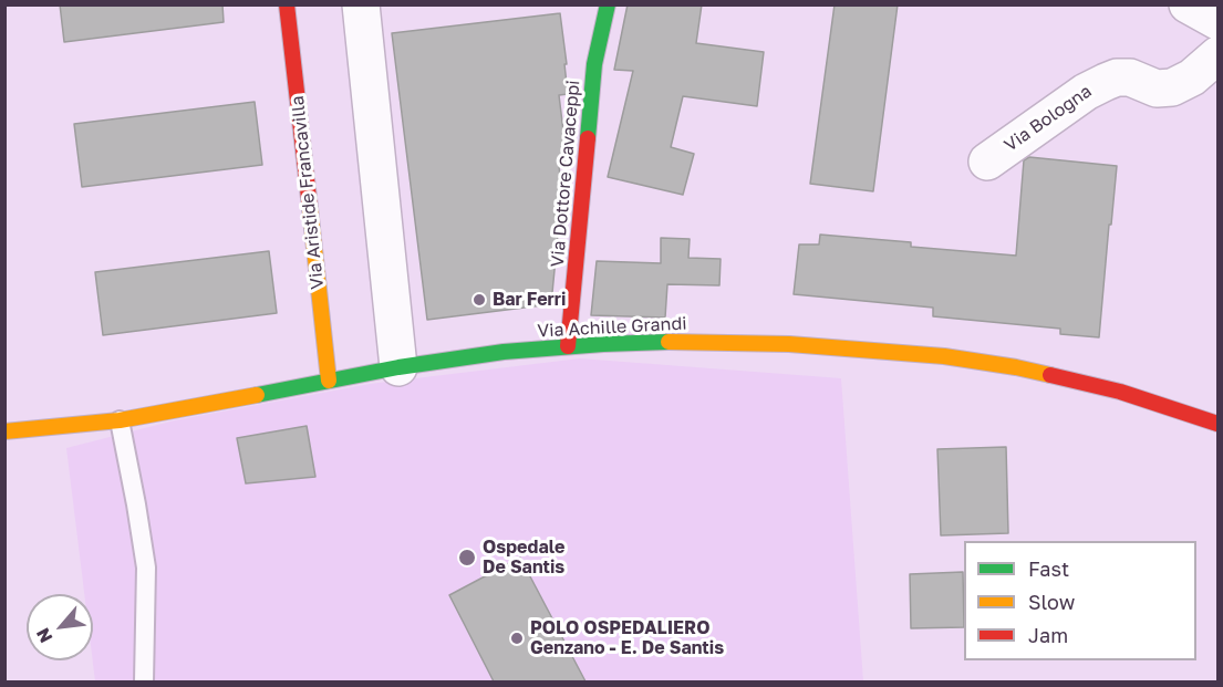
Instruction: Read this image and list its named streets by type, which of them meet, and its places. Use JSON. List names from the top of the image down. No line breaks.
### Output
{"streets":{"street":["Via Bologna","Via Dottore Cavaceppi","Via Aristide Francavilla","Via Achille Grandi"]},"crossings":[["Via Dottore Cavaceppi","Via Achille Grandi"],["Via Aristide Francavilla","Via Achille Grandi"]],"places":["Bar Ferri","Ospedale De Santis","POLO OSPEDALIERO Genzano - E. De Santis"],"legend":["Fast","Slow","Jam"],"north":"bottom left"}
